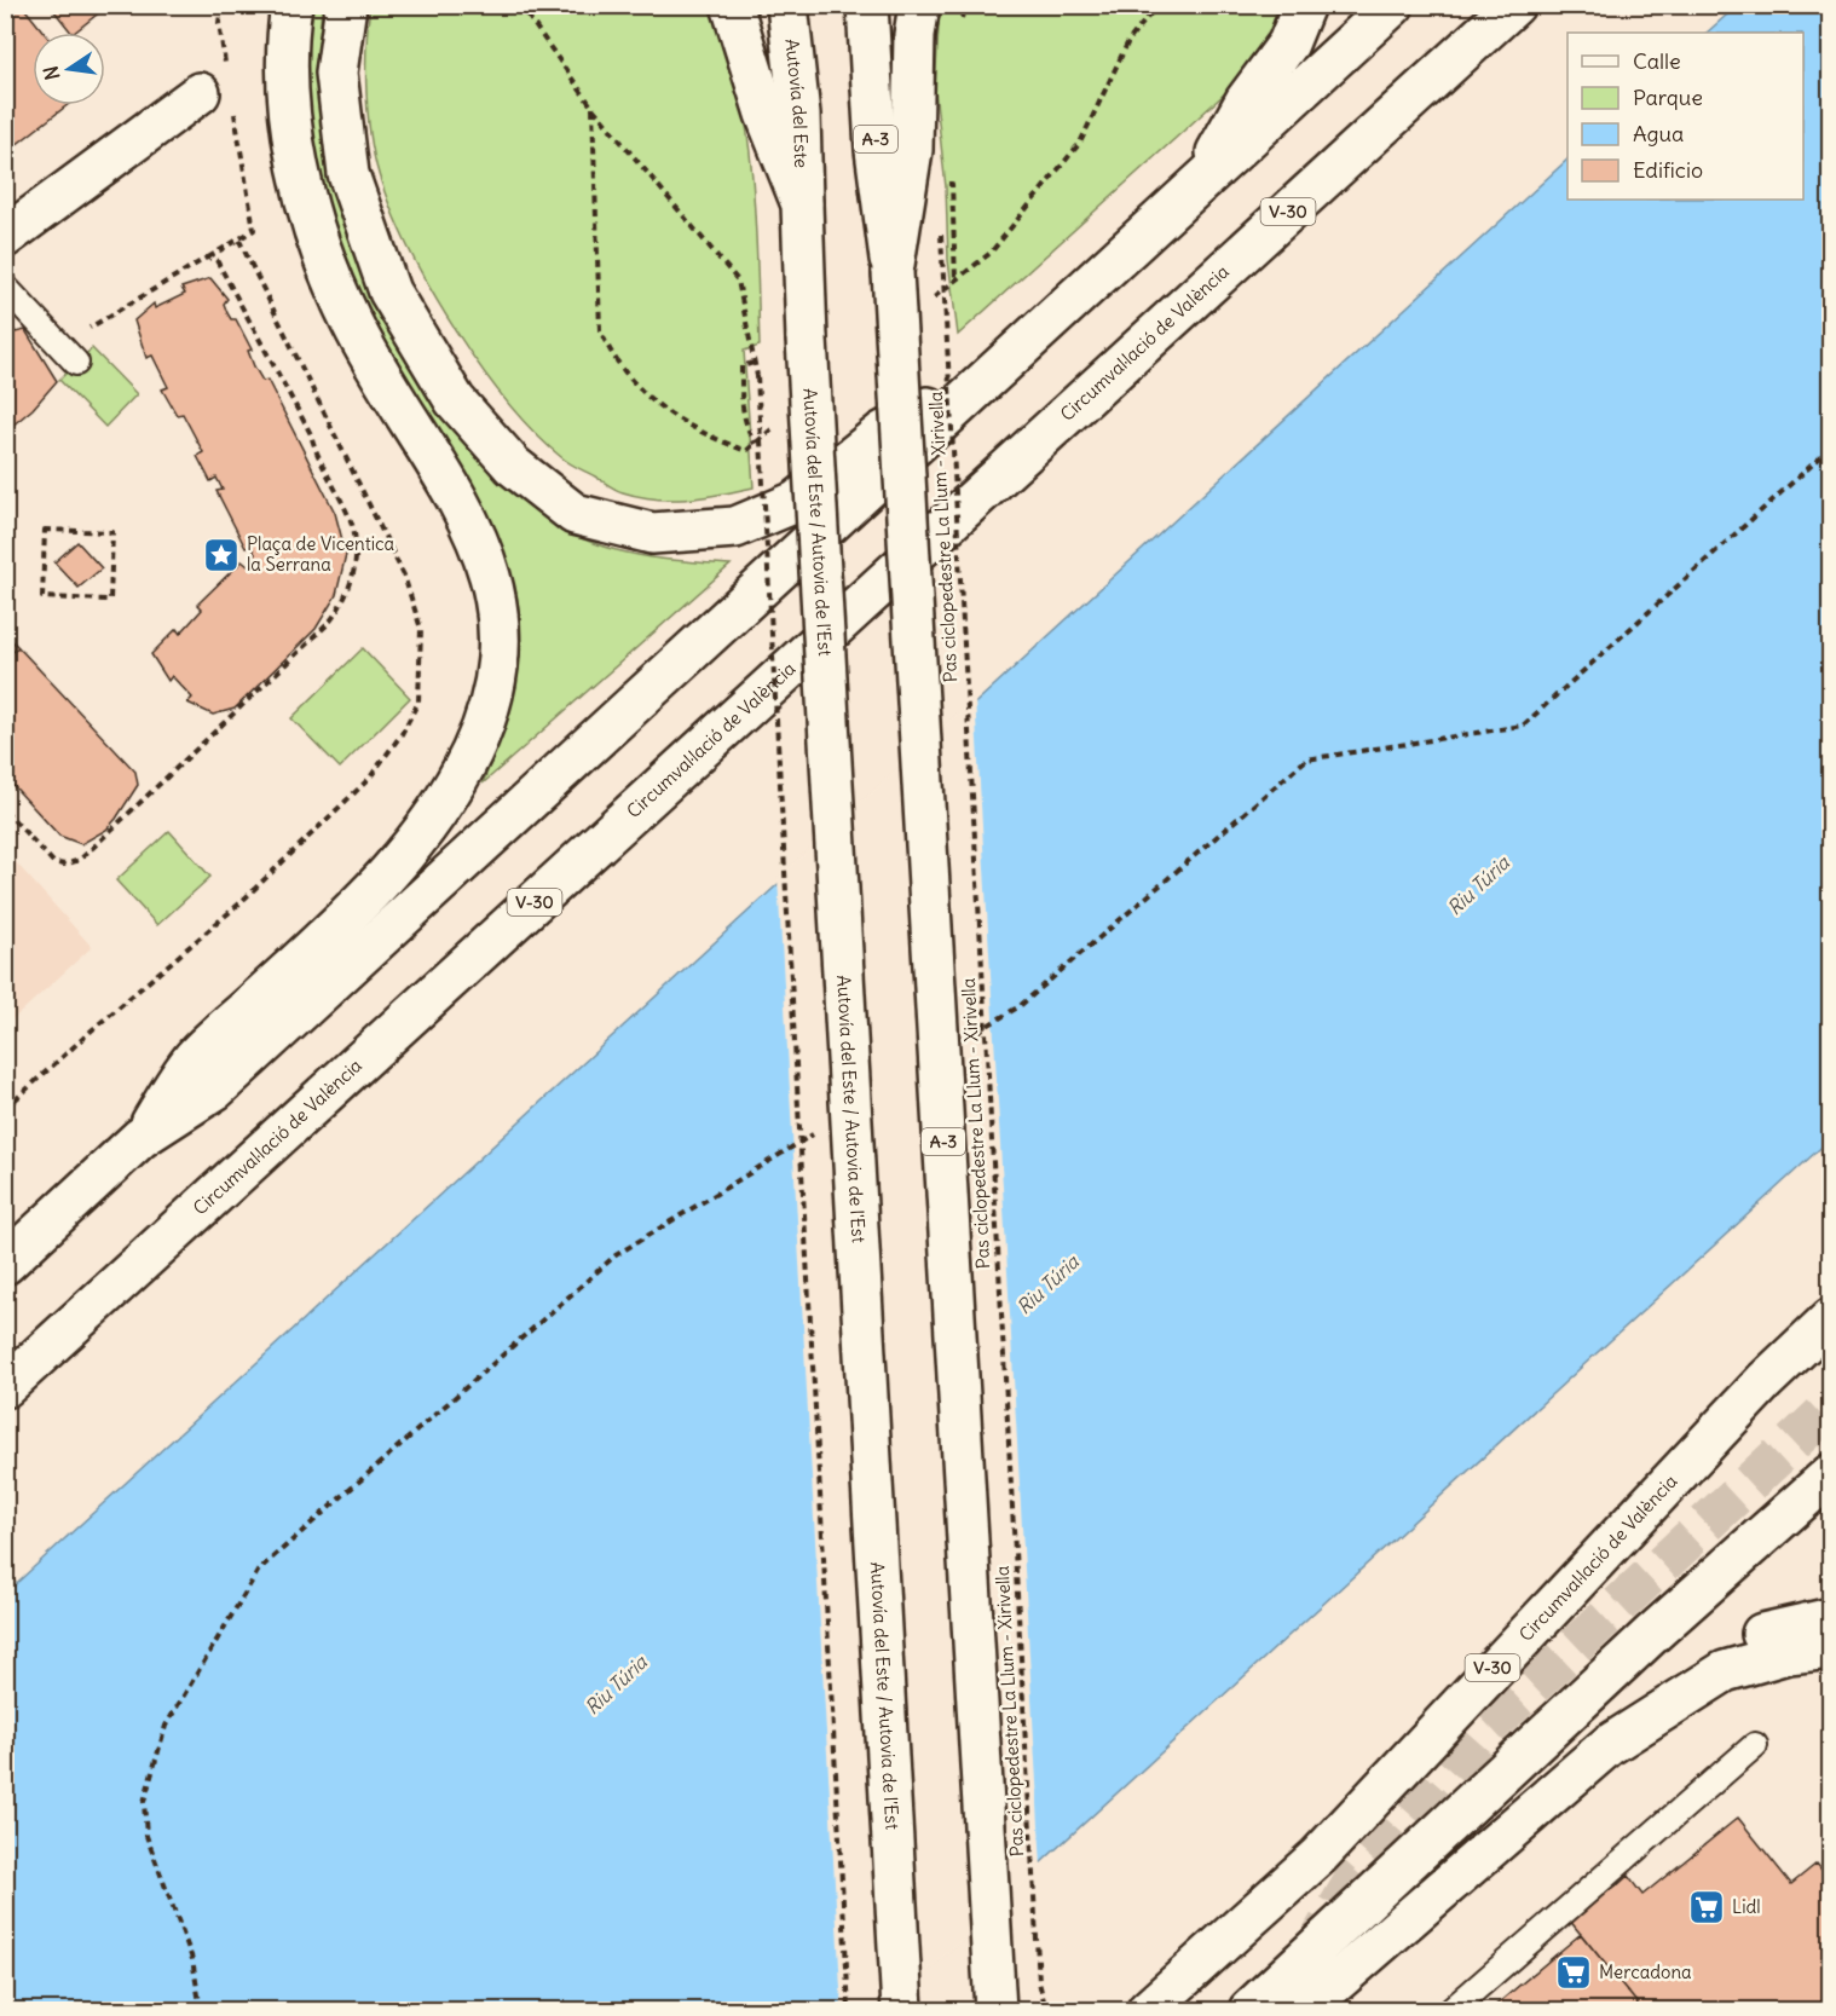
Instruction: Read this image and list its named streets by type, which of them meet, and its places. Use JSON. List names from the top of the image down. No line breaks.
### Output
{"streets":{"main road":["Autovía del Este","A-3","V-30","Circumval·lació de València","Autovía del Este / Autovia de l'Est"],"path":["Pas ciclopedestre La Llum - Xirivella"]},"crossings":[["Autovía del Este","Autovía del Este / Autovia de l'Est"]],"water":["Riu Túria"],"places":{"place":["Plaça de Vicentica la Serrana"],"supermarket":["Lidl","Mercadona"]},"legend":["Calle","Parque","Agua","Edificio"],"north":"left"}
